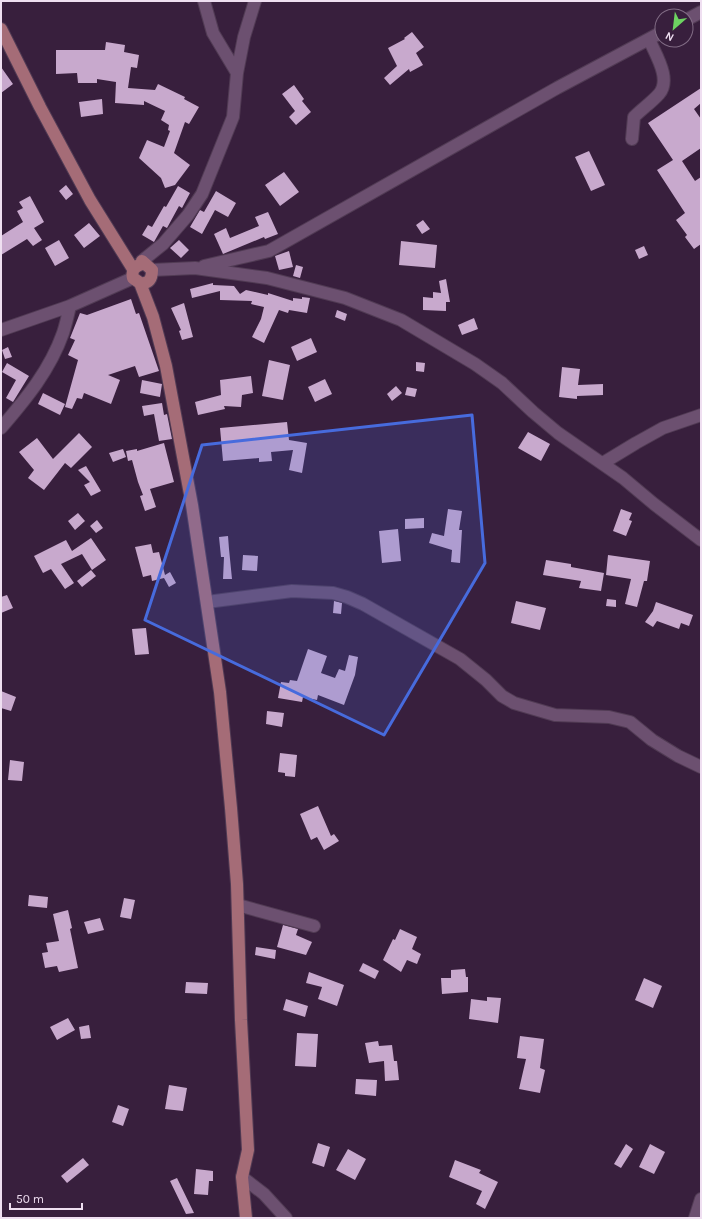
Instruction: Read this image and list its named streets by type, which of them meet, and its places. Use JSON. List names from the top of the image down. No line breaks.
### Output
{"scale_bar":"50 m","north":"bottom left"}
